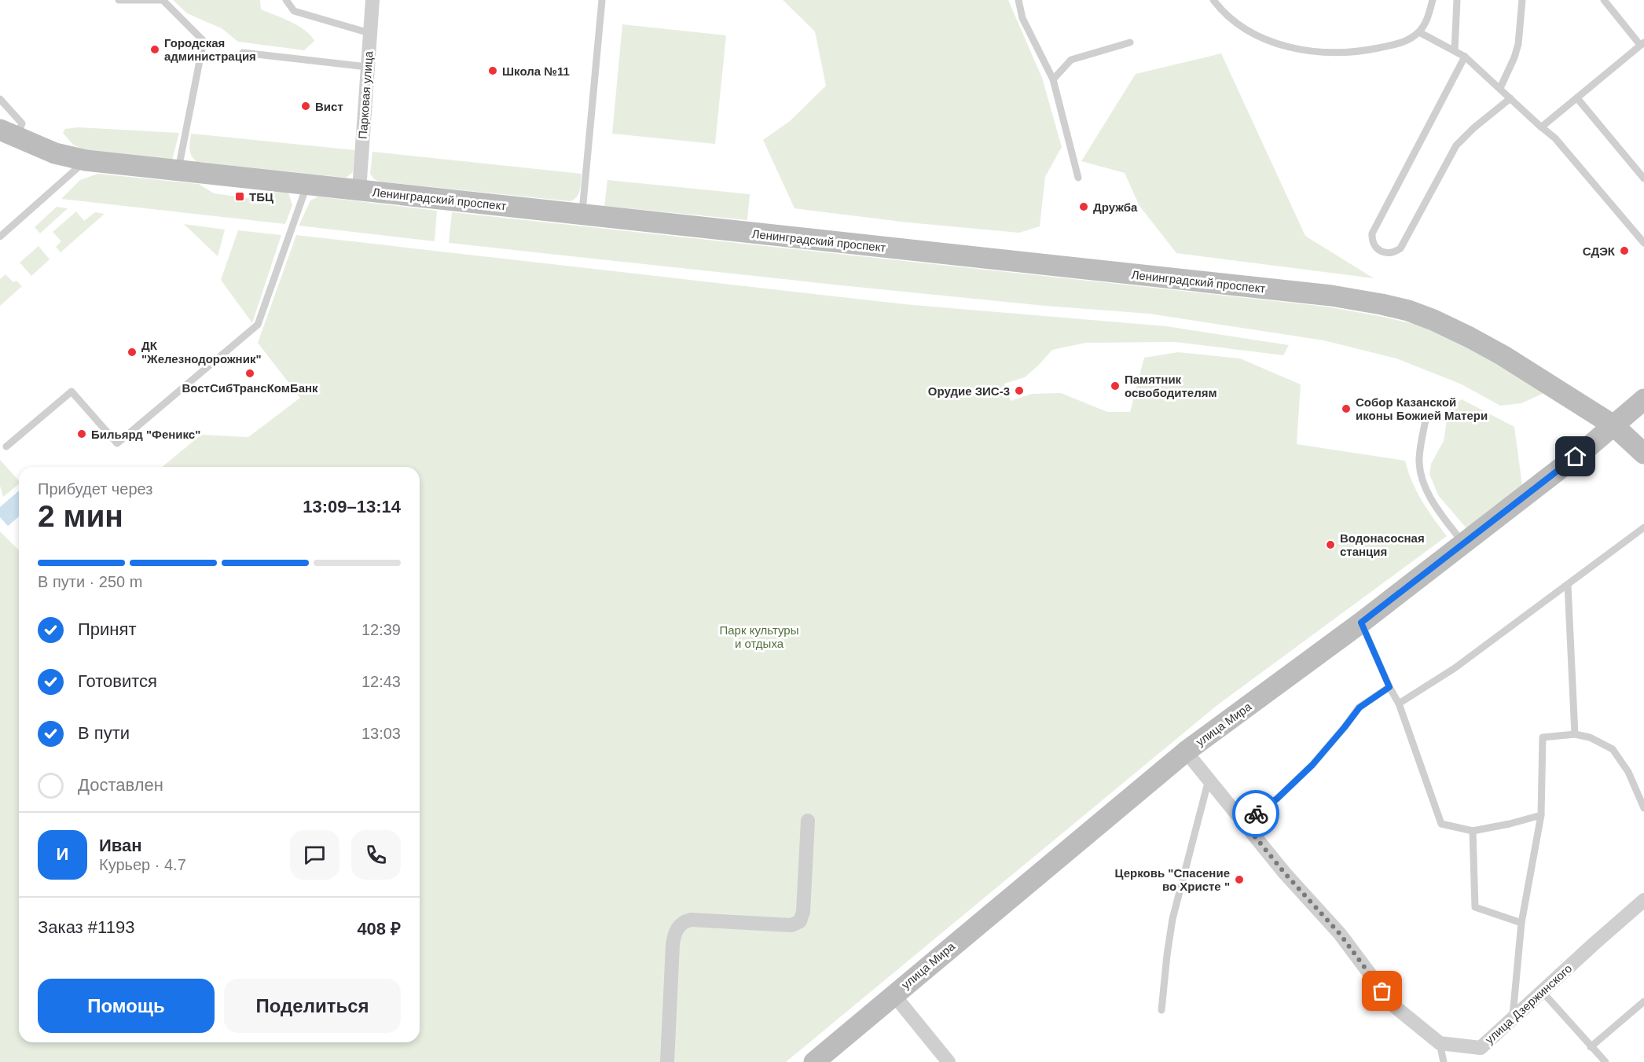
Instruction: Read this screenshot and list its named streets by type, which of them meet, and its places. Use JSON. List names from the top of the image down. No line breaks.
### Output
{"streets":{"street":["Парковая улица","Ленинградский проспект","улица Мира","улица Дзержинского"]},"crossings":[["Парковая улица","Ленинградский проспект"],["Ленинградский проспект","улица Мира"]],"parks":["Парк культуры и отдыха"],"places":{"other":["Городская администрация","Школа №11","Вист","Дружба","СДЭК","ДК \"Железнодорожник\"","ВостСибТрансКомБанк","Памятник освободителям","Орудие ЗИС-3","Собор Казанской иконы Божией Матери","Бильярд \"Феникс\"","Водонасосная станция","Церковь \"Спасение во Христе \""],"transit":["ТБЦ"]},"page":{"heading":["2 мин","Прибудет через","13:09–13:14"],"panel":["Иван","Курьер · 4.7","Заказ #1193","408 ₽"],"bar":"В пути · 250 m","list":[["Принят","12:39"],["Готовится","12:43"],["В пути","13:03"],"Доставлен"],"round":"И","buttons":["Помощь","Поделиться"]}}
